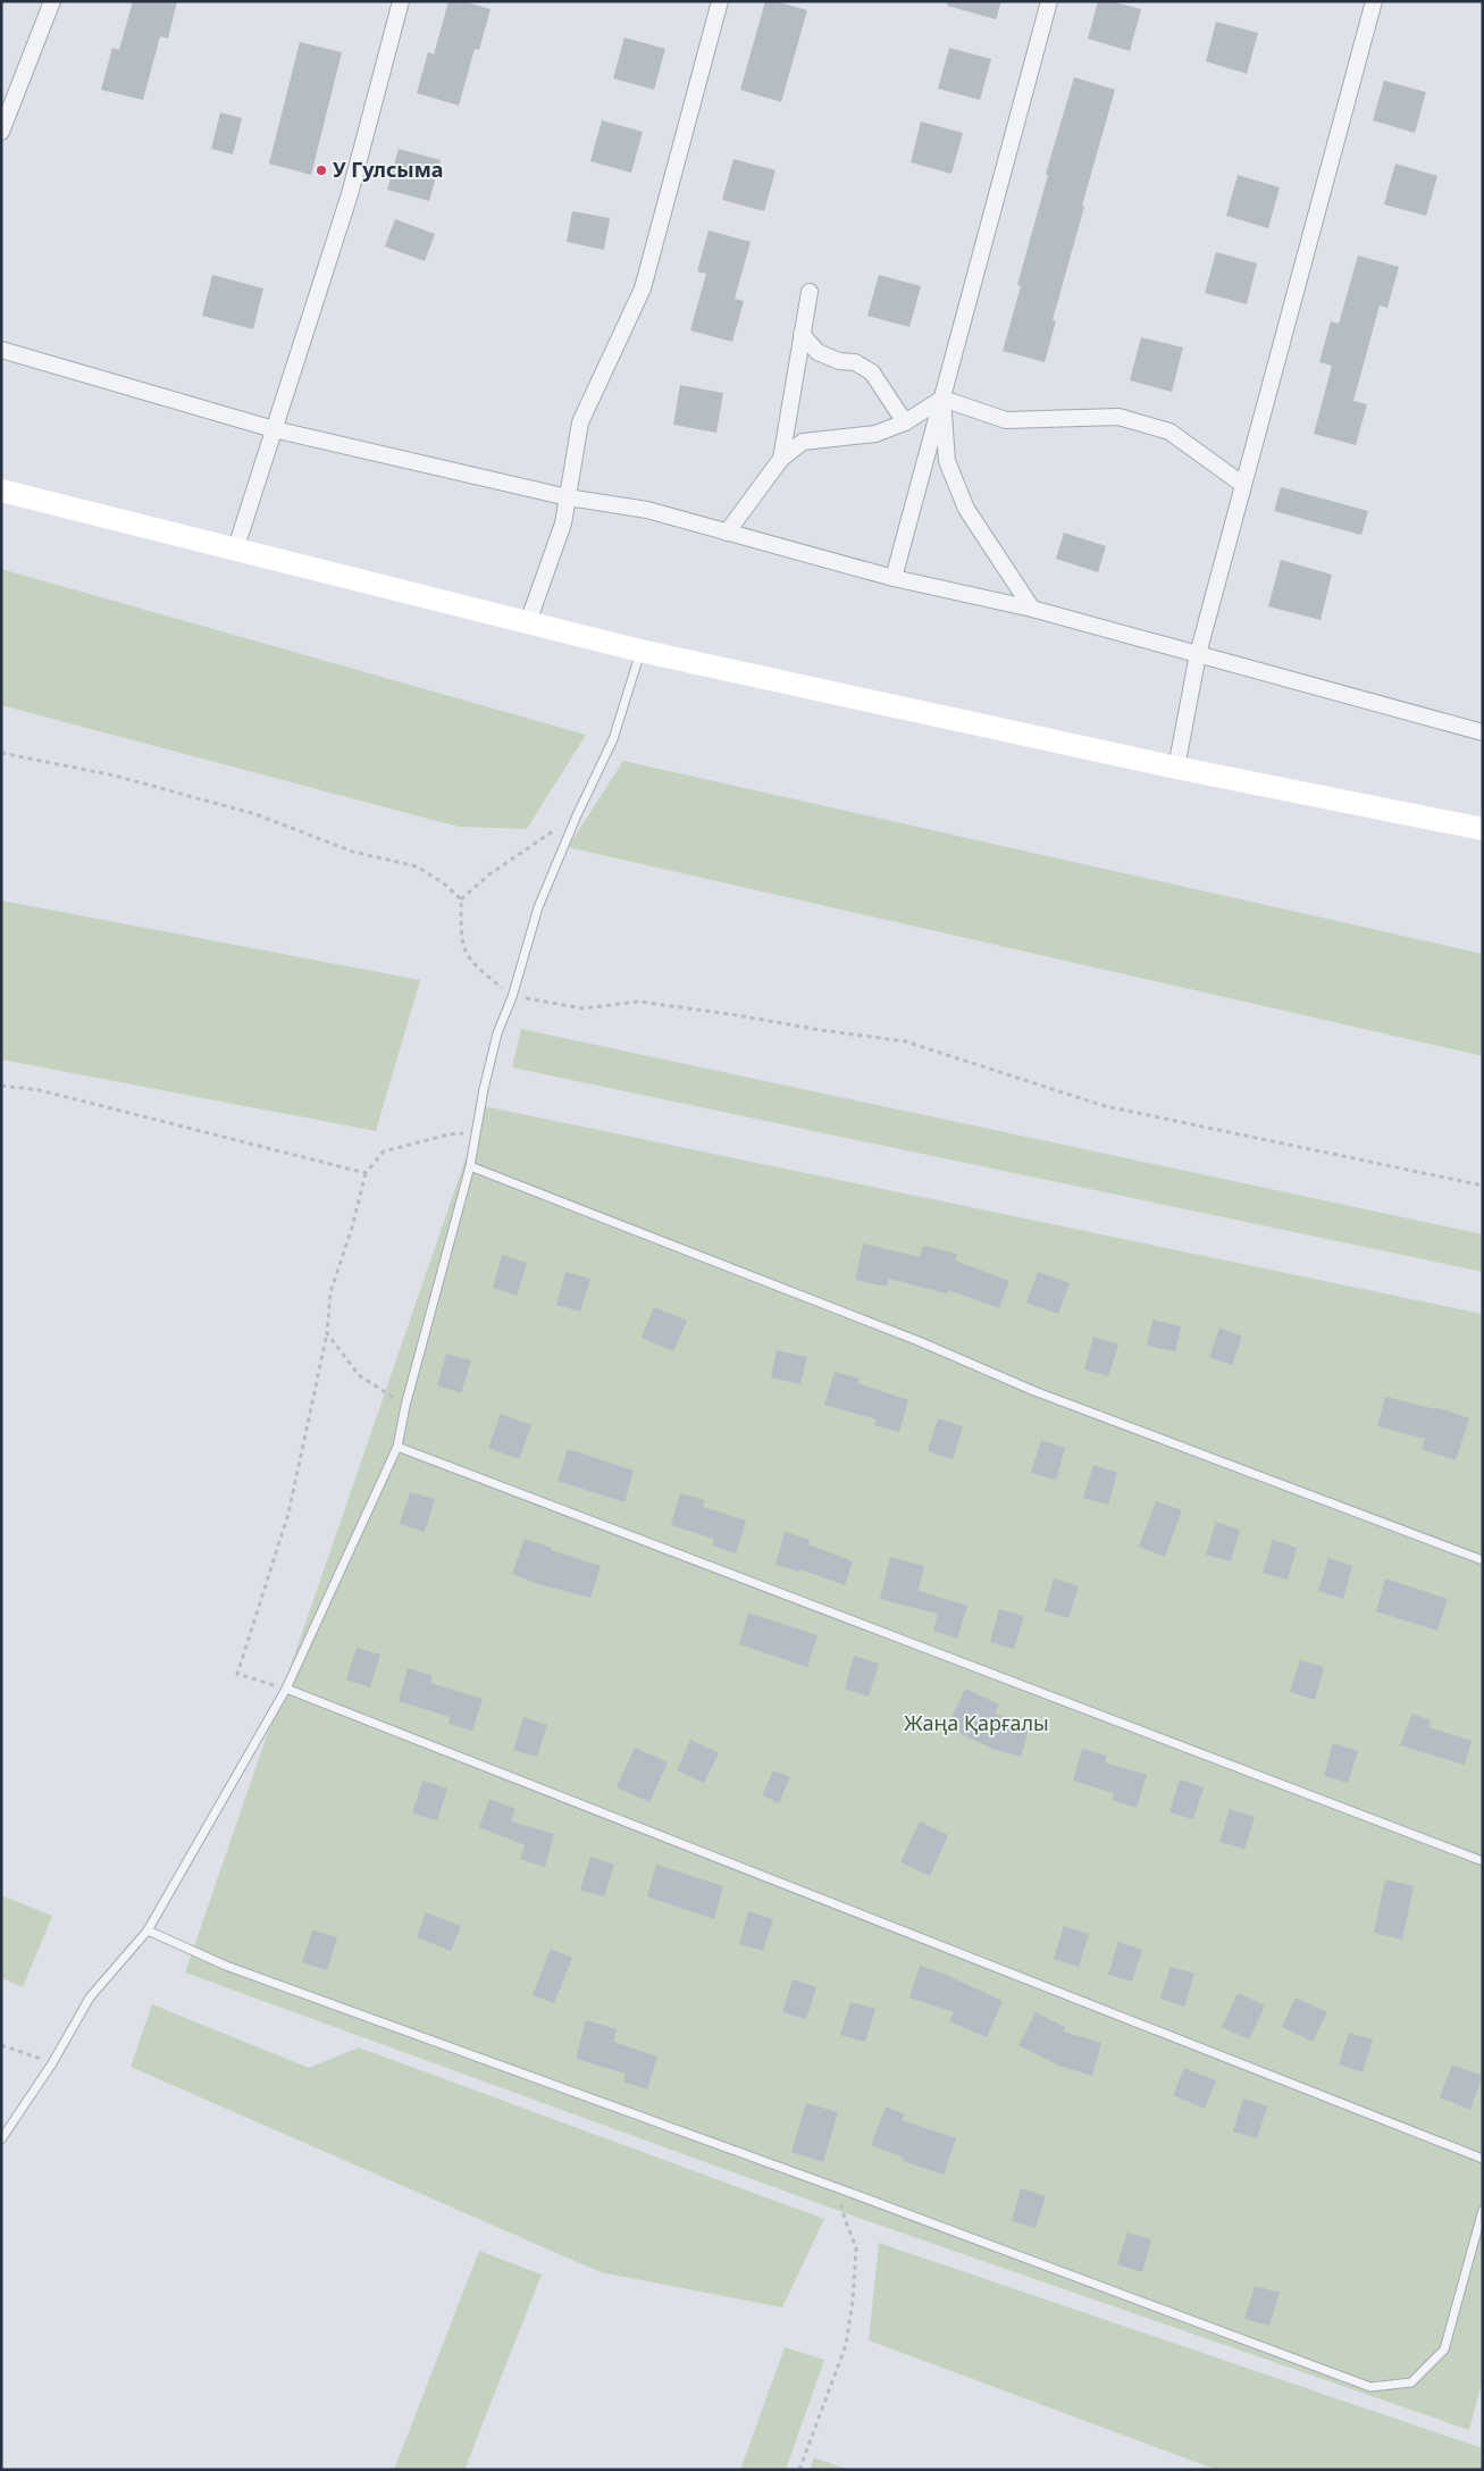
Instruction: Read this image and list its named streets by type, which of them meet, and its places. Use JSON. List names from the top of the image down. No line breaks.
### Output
{"parks":["Жаңа Қарғалы"],"places":["У Гулсыма"]}
